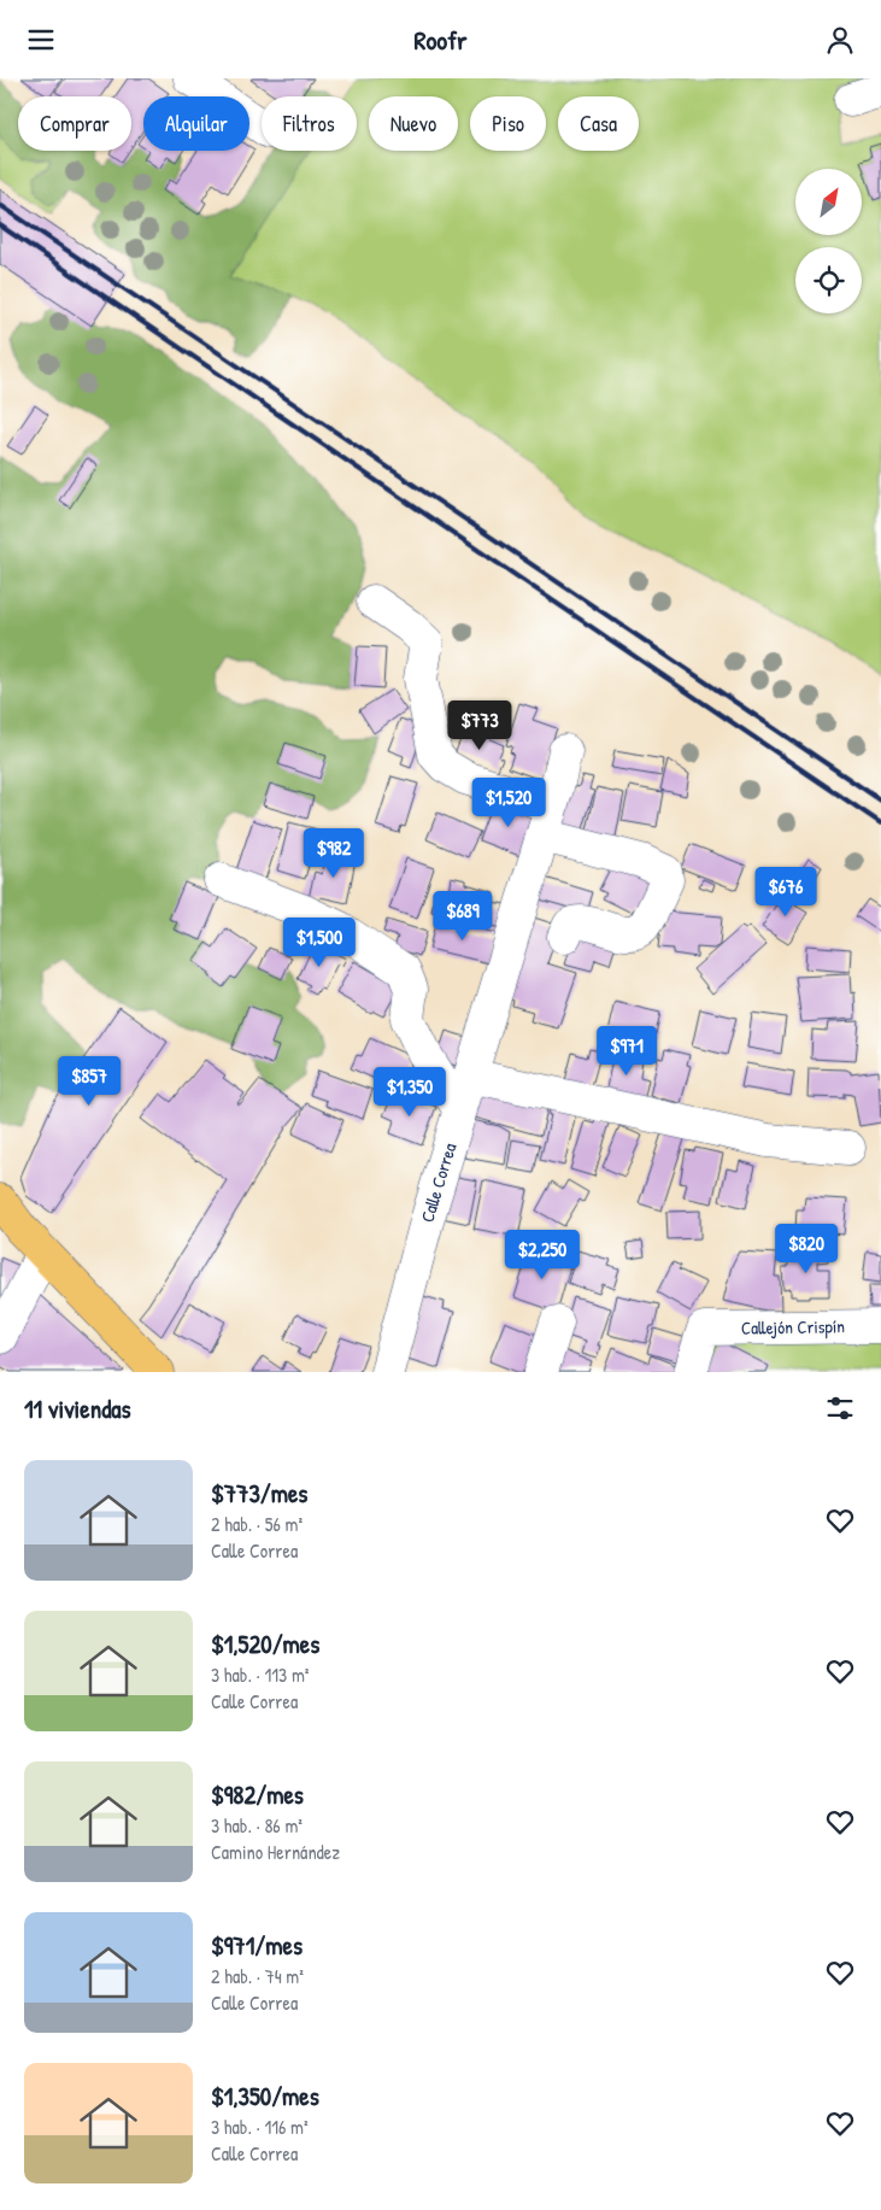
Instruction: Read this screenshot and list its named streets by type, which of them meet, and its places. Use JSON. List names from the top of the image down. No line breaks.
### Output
{"streets":{"street":["Calle Correa","Callejón Crispín"]},"north":"top right","page":{"header":"Roofr","chip":["Comprar","Alquilar","Filtros","Nuevo","Piso","Casa"],"price":["$773","$1,520","$982","$676","$689","$1,500","$971","$857","$1,350","$820","$2,250"],"heading":"11 viviendas","list":[{"name":"$773/mes","note":"2 hab. · 56 m² · Calle Correa"},{"name":"$1,520/mes","note":"3 hab. · 113 m² · Calle Correa"},{"name":"$982/mes","note":"3 hab. · 86 m² · Camino Hernández"},{"name":"$971/mes","note":"2 hab. · 74 m² · Calle Correa"},{"name":"$1,350/mes","note":"3 hab. · 116 m² · Calle Correa"}]}}
